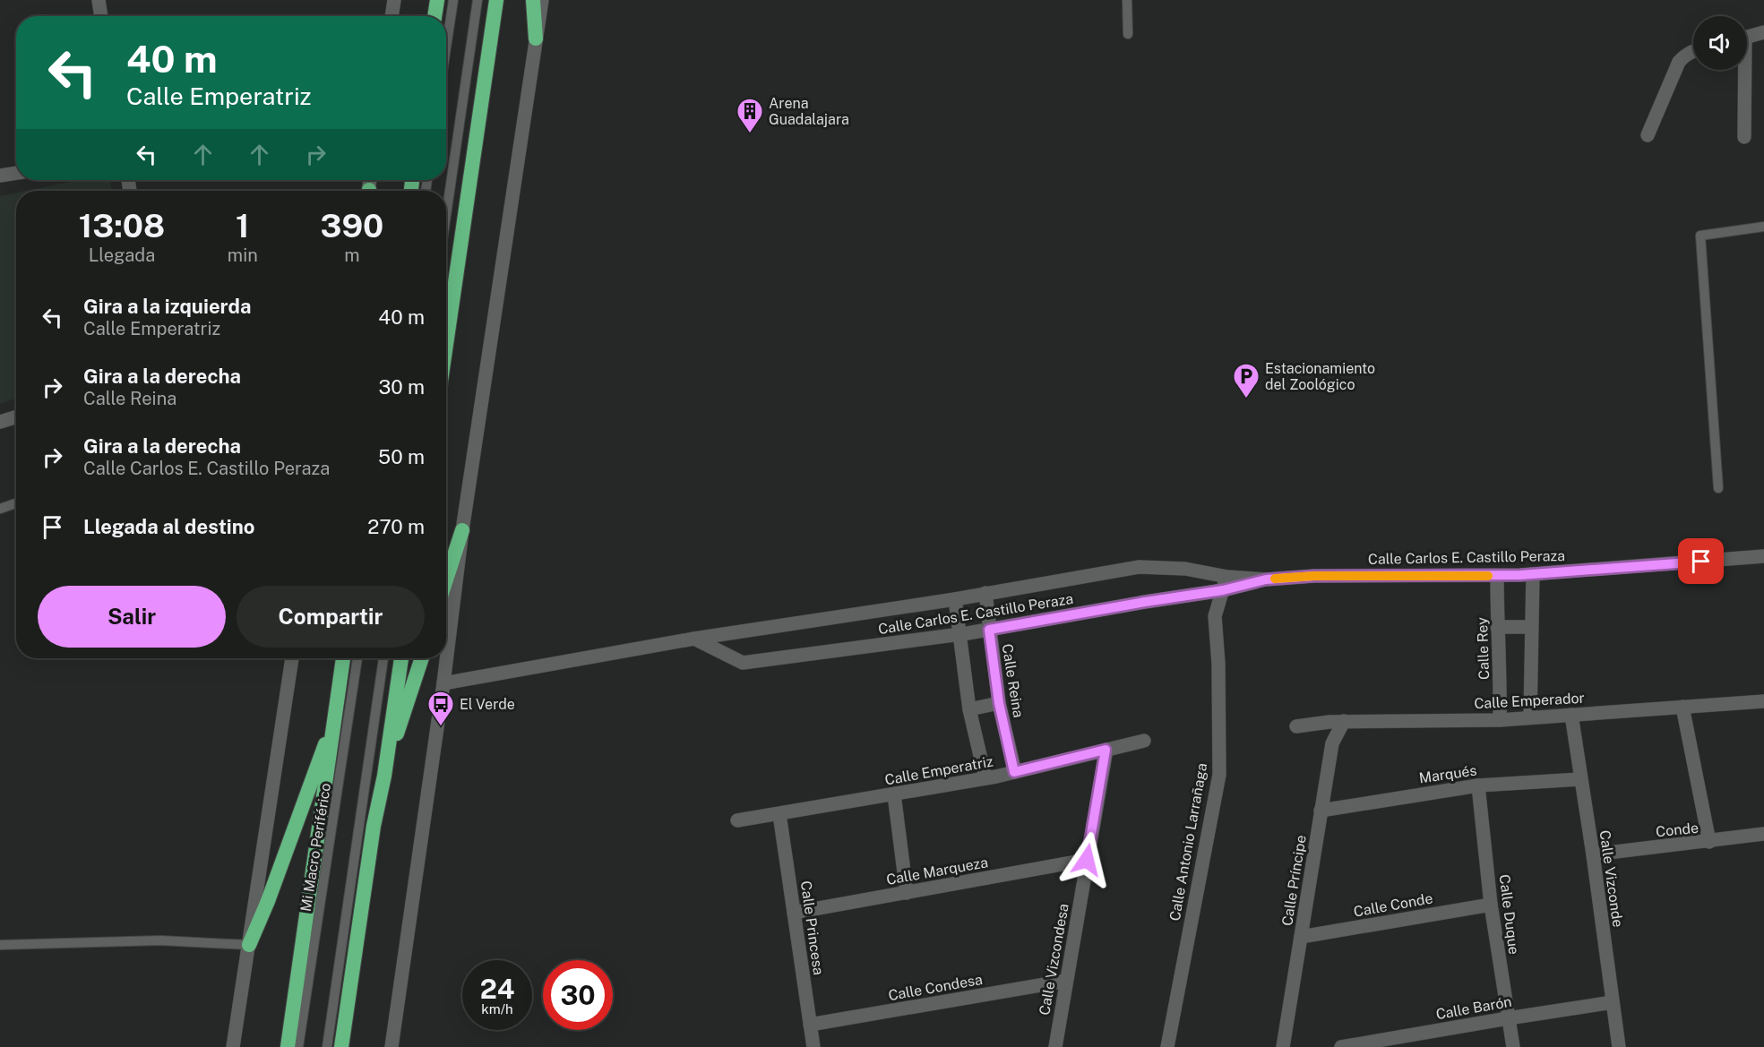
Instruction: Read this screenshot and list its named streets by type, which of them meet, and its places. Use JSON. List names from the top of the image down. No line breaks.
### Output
{"streets":{"street":["Calle Carlos E. Castillo Peraza","Calle Rey","Calle Reina","Calle Emperador","Calle Emperatriz","Marqués","Conde","Calle Antonio Larrañaga","Calle Marqueza","Calle Vizconde","Calle Príncipe","Calle Conde","Calle Duque","Calle Princesa","Calle Vizcondesa","Calle Condesa","Calle Barón"],"lane":["Mi Macro Periférico"]},"crossings":[["Calle Carlos E. Castillo Peraza","Calle Rey"],["Calle Carlos E. Castillo Peraza","Calle Reina"],["Calle Carlos E. Castillo Peraza","Calle Antonio Larrañaga"],["Calle Rey","Calle Emperador"],["Calle Reina","Calle Emperatriz"],["Calle Emperador","Calle Vizconde"],["Calle Emperador","Calle Príncipe"],["Calle Emperatriz","Calle Princesa"],["Calle Emperatriz","Calle Vizcondesa"],["Marqués","Calle Vizconde"],["Marqués","Calle Príncipe"],["Marqués","Calle Duque"],["Conde","Calle Vizconde"],["Calle Marqueza","Calle Princesa"],["Calle Marqueza","Calle Vizcondesa"],["Calle Vizconde","Calle Barón"],["Calle Príncipe","Calle Conde"],["Calle Conde","Calle Duque"],["Calle Duque","Calle Barón"],["Calle Princesa","Calle Condesa"],["Calle Vizcondesa","Calle Condesa"]],"places":{"building":["Arena Guadalajara"],"parking":["Estacionamiento del Zoológico"],"bus stop":["El Verde"]},"page":{"turn":["40 m","Calle Emperatriz"],"eta":["13:08","Llegada","1","min","390","m"],"list":[{"name":"Gira a la izquierda","note":"Calle Emperatriz","value":"40 m"},{"name":"Gira a la derecha","note":"Calle Reina","value":"30 m"},{"name":"Gira a la derecha","note":"Calle Carlos E. Castillo Peraza","value":"50 m"},{"name":"Llegada al destino","value":"270 m"}],"buttons":["Salir","Compartir"],"speed":"24 km/h","limit":"30"}}
